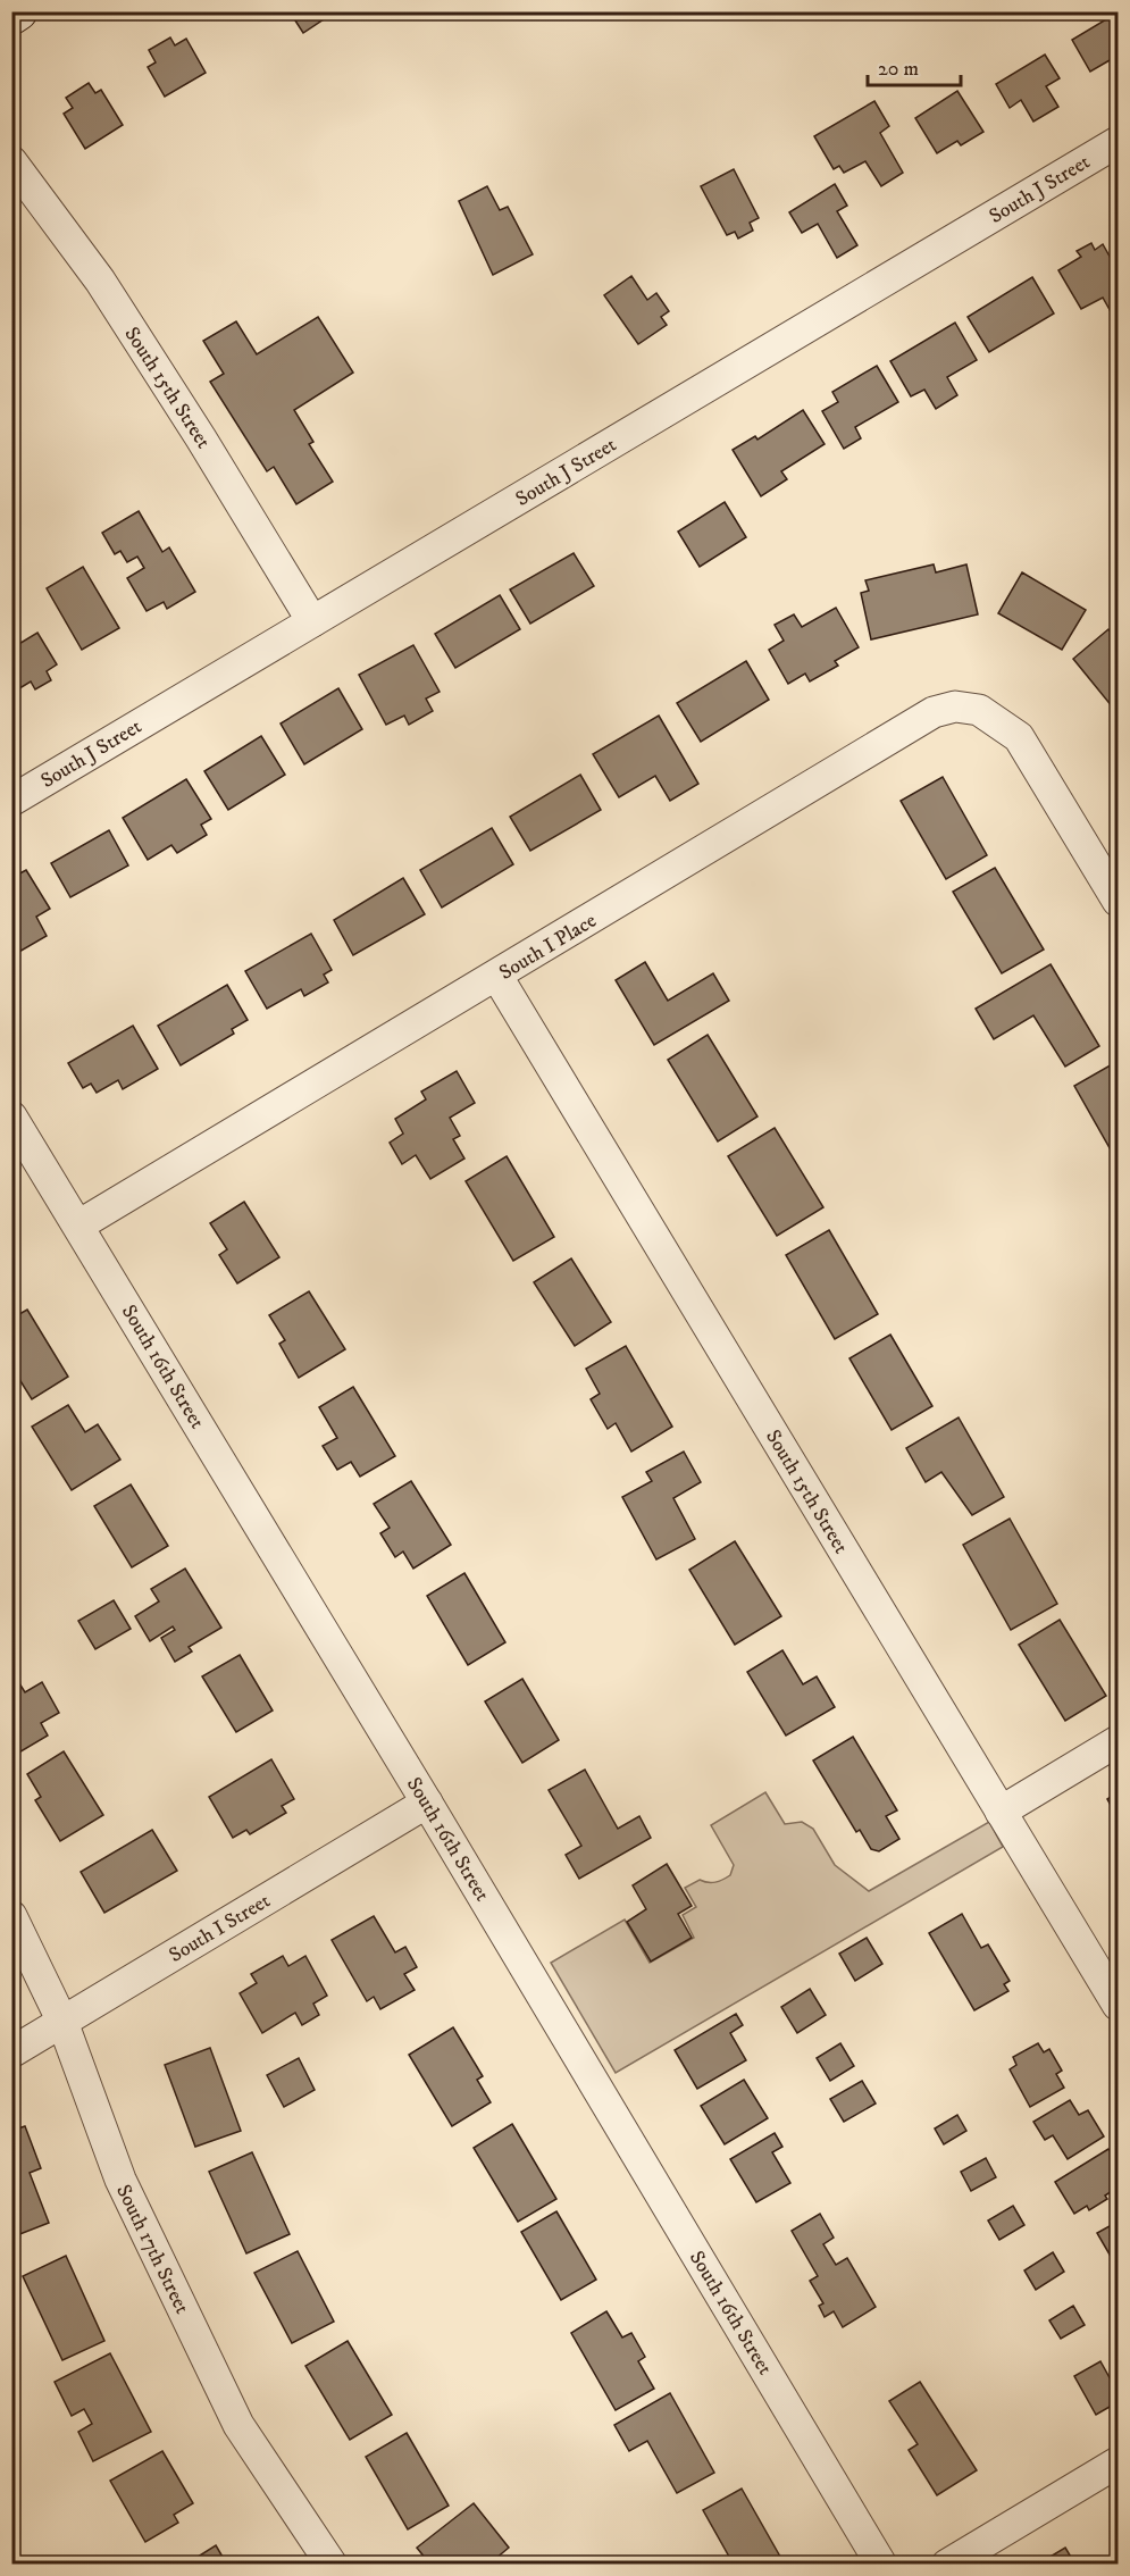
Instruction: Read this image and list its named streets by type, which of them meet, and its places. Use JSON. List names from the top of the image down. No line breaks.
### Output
{"streets":{"street":["South J Street","South 15th Street","South I Place","South 16th Street","South I Street","South 17th Street"]},"crossings":[["South J Street","South 15th Street"],["South 15th Street","South I Place"],["South I Place","South 16th Street"],["South 16th Street","South I Street"],["South I Street","South 17th Street"]],"scale_bar":"20 m"}
